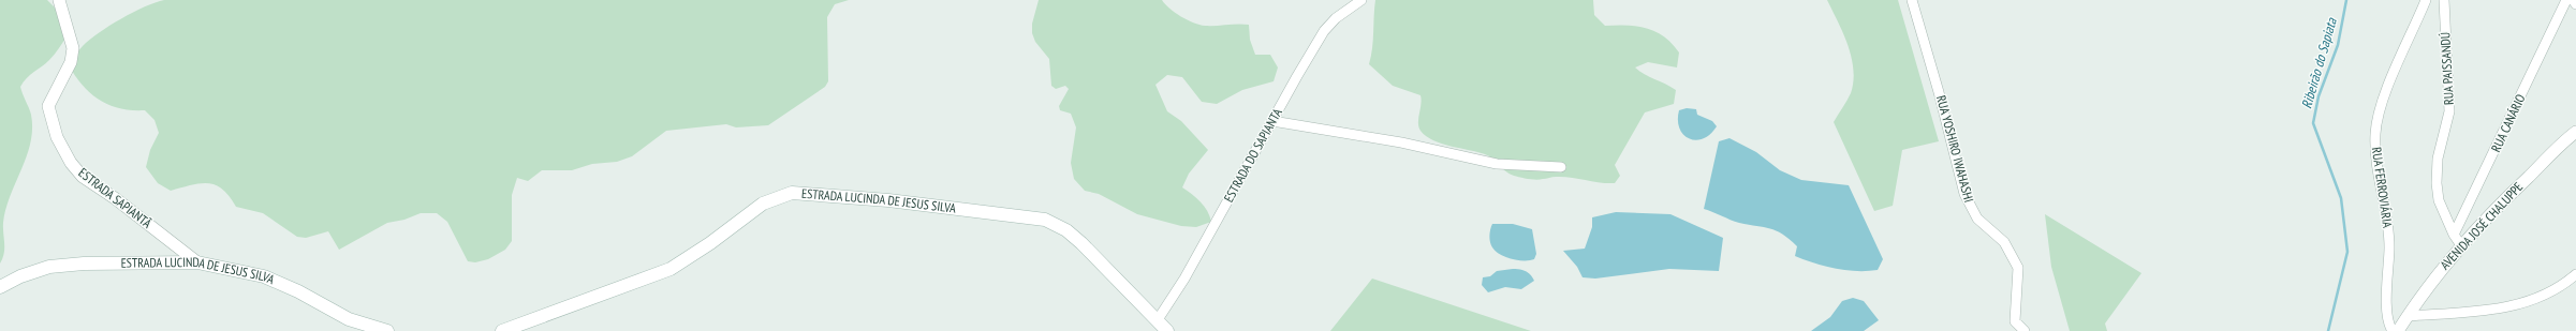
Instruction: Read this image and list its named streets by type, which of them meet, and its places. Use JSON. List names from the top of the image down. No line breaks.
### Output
{"streets":{"main road":["ESTRADA LUCINDA DE JESUS SILVA"],"street":["RUA PAISSANDÚ","RUA CANÁRIO","RUA YOSHIRO IWAHASHI","ESTRADA DO SAPIANTA","RUA FERROVIÁRIA","ESTRADA SAPIANTÃ","AVENIDA JOSÉ CHALUPPE"]},"crossings":[["RUA PAISSANDÚ","RUA CANÁRIO"],["RUA PAISSANDÚ","AVENIDA JOSÉ CHALUPPE"],["RUA CANÁRIO","AVENIDA JOSÉ CHALUPPE"],["ESTRADA DO SAPIANTA","ESTRADA LUCINDA DE JESUS SILVA"],["ESTRADA SAPIANTÃ","ESTRADA LUCINDA DE JESUS SILVA"]],"water":["Ribeirão do Sapiata"]}
